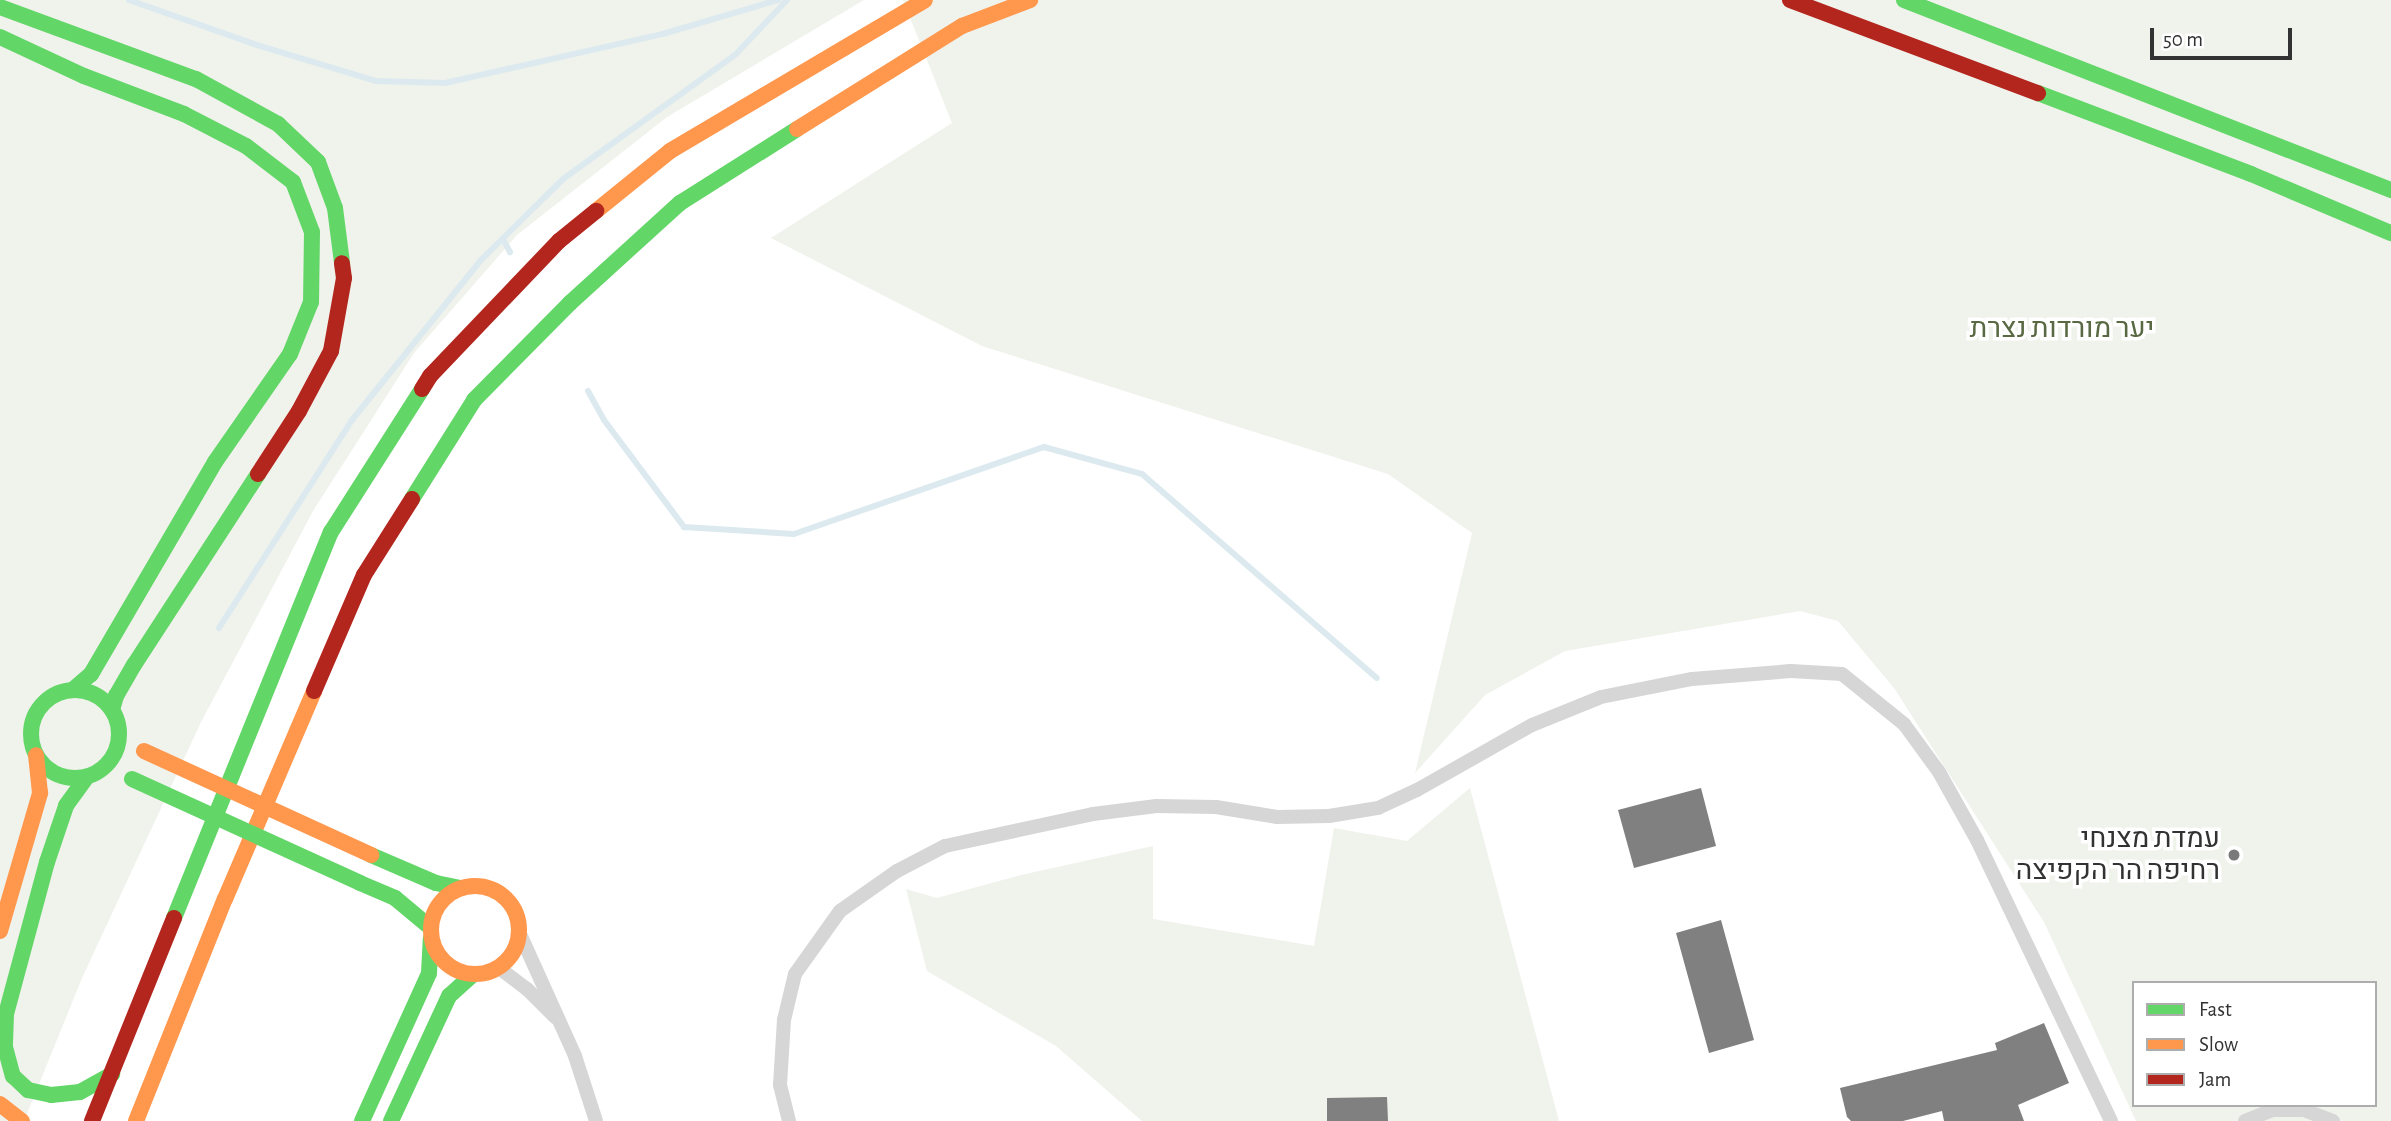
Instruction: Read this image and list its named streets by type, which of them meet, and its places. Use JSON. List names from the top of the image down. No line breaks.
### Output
{"parks":["יער מורדות נצרת"],"places":["עמדת מצנחי רחיפה הר הקפיצה"],"legend":["Fast","Slow","Jam"],"scale_bar":"50 m"}
